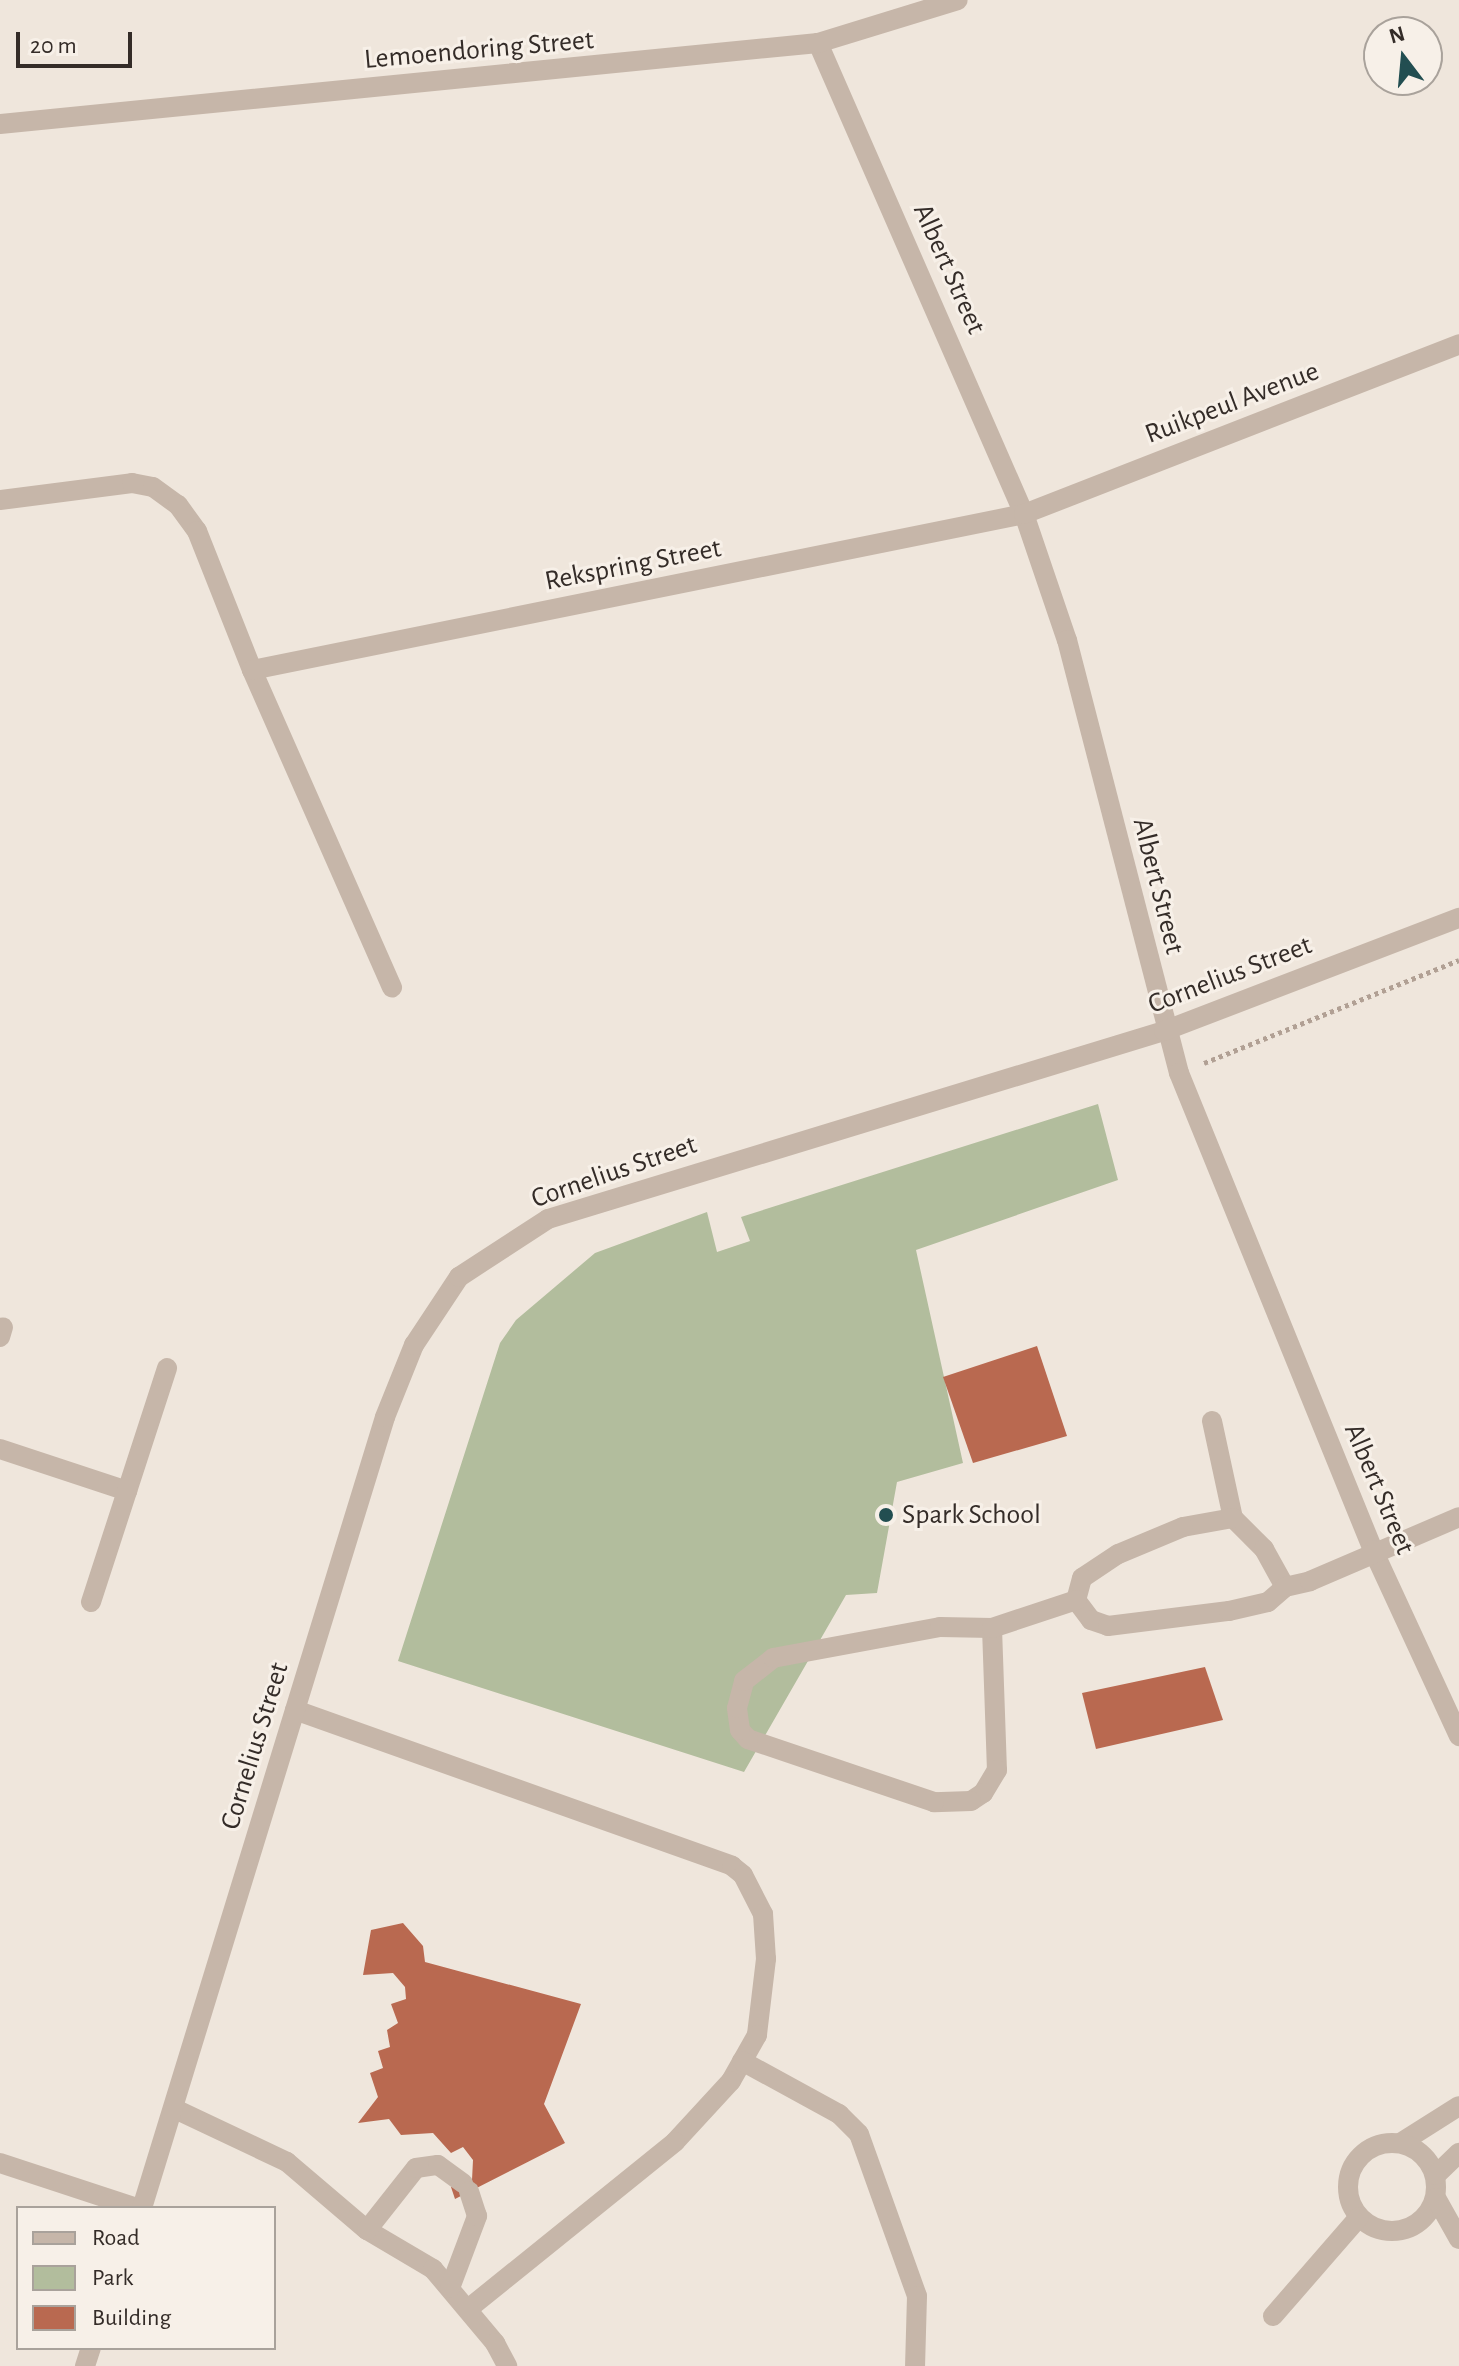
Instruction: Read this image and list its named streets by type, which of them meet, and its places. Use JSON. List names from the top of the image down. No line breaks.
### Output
{"streets":{"street":["Lemoendoring Street","Albert Street","Ruikpeul Avenue","Rekspring Street","Cornelius Street"]},"crossings":[["Lemoendoring Street","Albert Street"],["Albert Street","Ruikpeul Avenue"],["Albert Street","Rekspring Street"],["Albert Street","Cornelius Street"],["Ruikpeul Avenue","Rekspring Street"]],"places":["Spark School"],"legend":["Road","Park","Building"],"scale_bar":"20 m","north":"top"}
